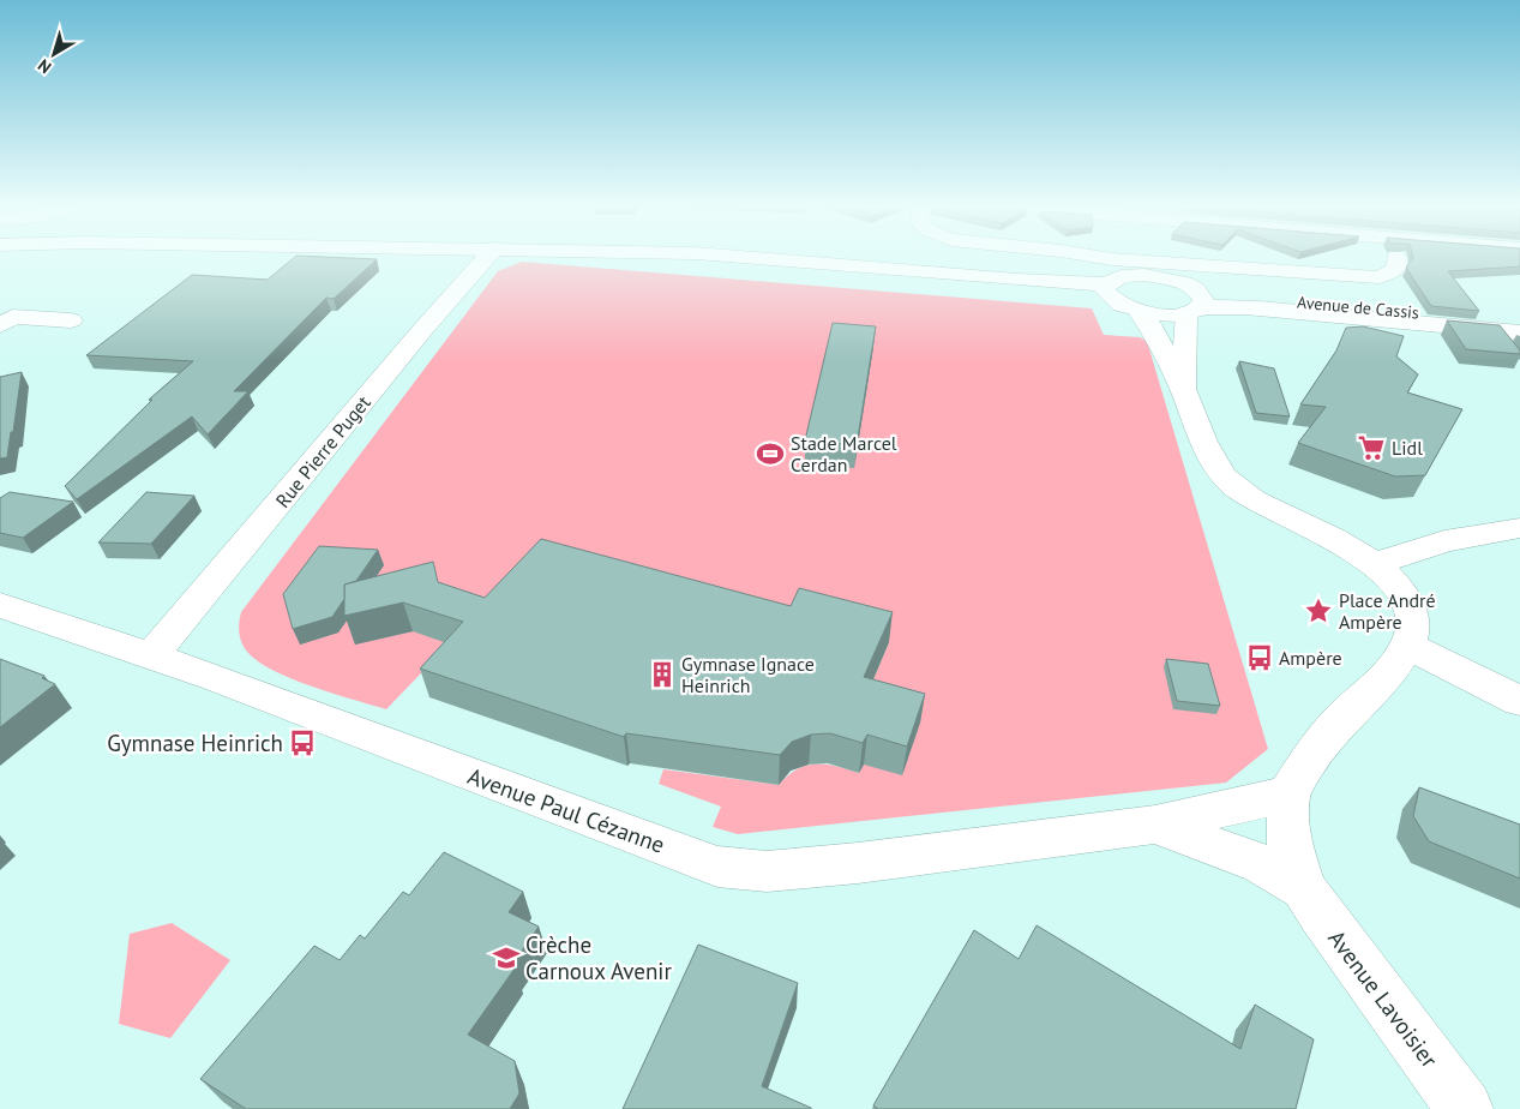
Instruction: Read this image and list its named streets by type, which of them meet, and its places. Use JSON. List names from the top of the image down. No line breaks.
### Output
{"streets":{"street":["Avenue de Cassis","Rue Pierre Puget","Avenue Paul Cézanne","Avenue Lavoisier"]},"crossings":[["Rue Pierre Puget","Avenue Paul Cézanne"],["Avenue Paul Cézanne","Avenue Lavoisier"]],"places":{"supermarket":["Lidl"],"sports":["Stade Marcel Cerdan"],"place":["Place André Ampère"],"bus stop":["Ampère","Gymnase Heinrich"],"building":["Gymnase Ignace Heinrich"],"school or university":["Crèche Carnoux Avenir"]},"north":"bottom left"}
